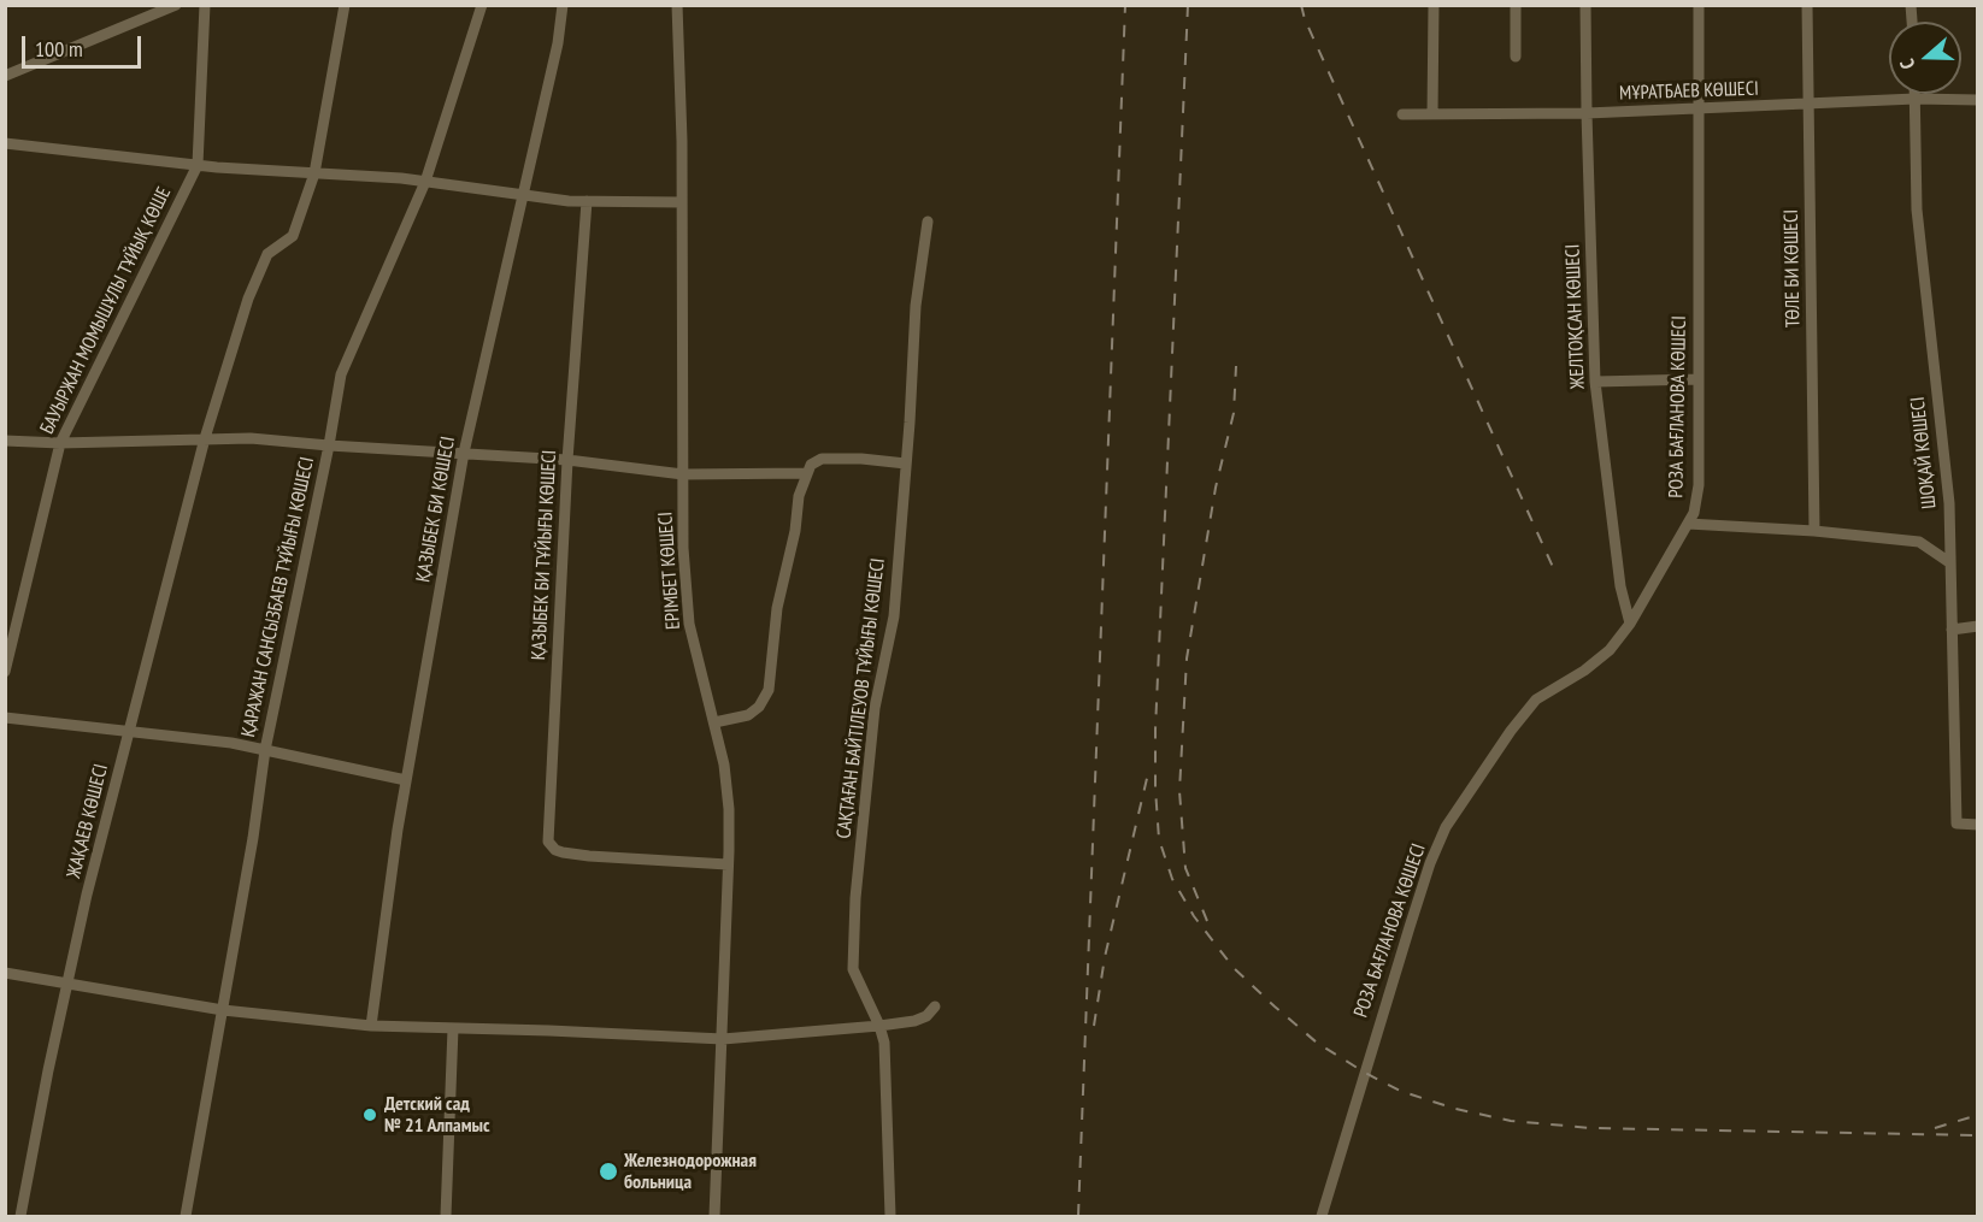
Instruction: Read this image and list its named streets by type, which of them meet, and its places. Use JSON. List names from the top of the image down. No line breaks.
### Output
{"streets":{"street":["МҰРАТБАЕВ КӨШЕСІ","ТӨЛЕ БИ КӨШЕСІ","БАУЫРЖАН МОМЫШҰЛЫ ТҰЙЫҚ КӨШЕ","ЖЕЛТОҚСАН КӨШЕСІ","РОЗА БАҒЛАНОВА КӨШЕСІ","ШОҚАЙ КӨШЕСІ","ҚАЗЫБЕК БИ КӨШЕСІ","ҚАЗЫБЕК БИ ТҰЙЫҒЫ КӨШЕСІ","ЕРІМБЕТ КӨШЕСІ","ҚАРАЖАН САНСЫЗБАЕВ ТҰЙЫҒЫ КӨШЕСІ","САҚТАҒАН БАЙТІЛЕУОВ ТҰЙЫҒЫ КӨШЕСІ","ЖАҚАЕВ КӨШЕСІ"]},"crossings":[["МҰРАТБАЕВ КӨШЕСІ","ТӨЛЕ БИ КӨШЕСІ"],["МҰРАТБАЕВ КӨШЕСІ","ЖЕЛТОҚСАН КӨШЕСІ"],["МҰРАТБАЕВ КӨШЕСІ","РОЗА БАҒЛАНОВА КӨШЕСІ"],["МҰРАТБАЕВ КӨШЕСІ","ШОҚАЙ КӨШЕСІ"],["ЖЕЛТОҚСАН КӨШЕСІ","РОЗА БАҒЛАНОВА КӨШЕСІ"],["ҚАЗЫБЕК БИ ТҰЙЫҒЫ КӨШЕСІ","ЕРІМБЕТ КӨШЕСІ"]],"places":["Детский сад № 21 Алпамыс","Железнодорожная больница"],"scale_bar":"100 m","north":"left"}
